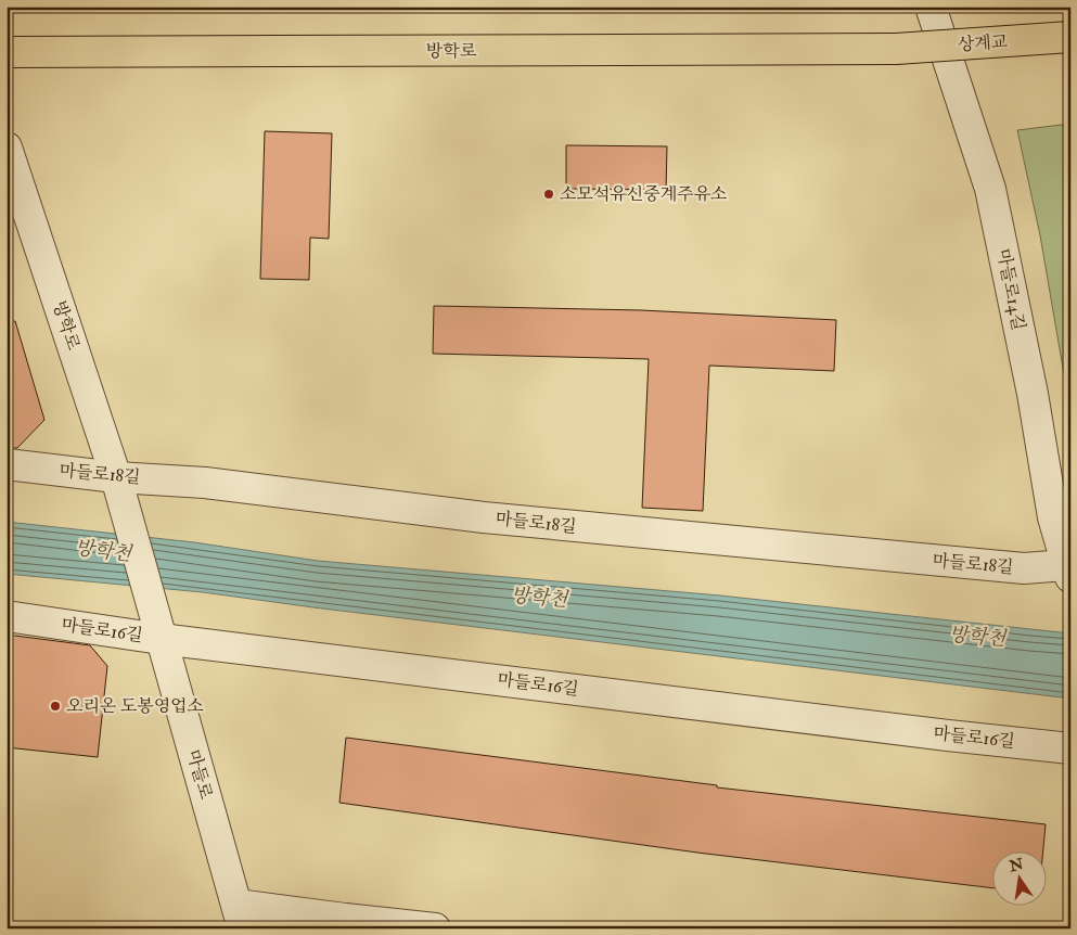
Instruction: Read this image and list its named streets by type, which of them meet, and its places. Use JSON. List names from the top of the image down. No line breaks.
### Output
{"streets":{"main road":["상계교","방학로"],"street":["마들로14길","마들로18길","마들로16길","마들로"]},"crossings":[["상계교","방학로"],["방학로","마들로18길"],["방학로","마들로"],["마들로14길","마들로18길"],["마들로16길","마들로"]],"water":["방학천"],"places":["소모석유신중계주유소","오리온 도봉영업소"],"north":"top"}
